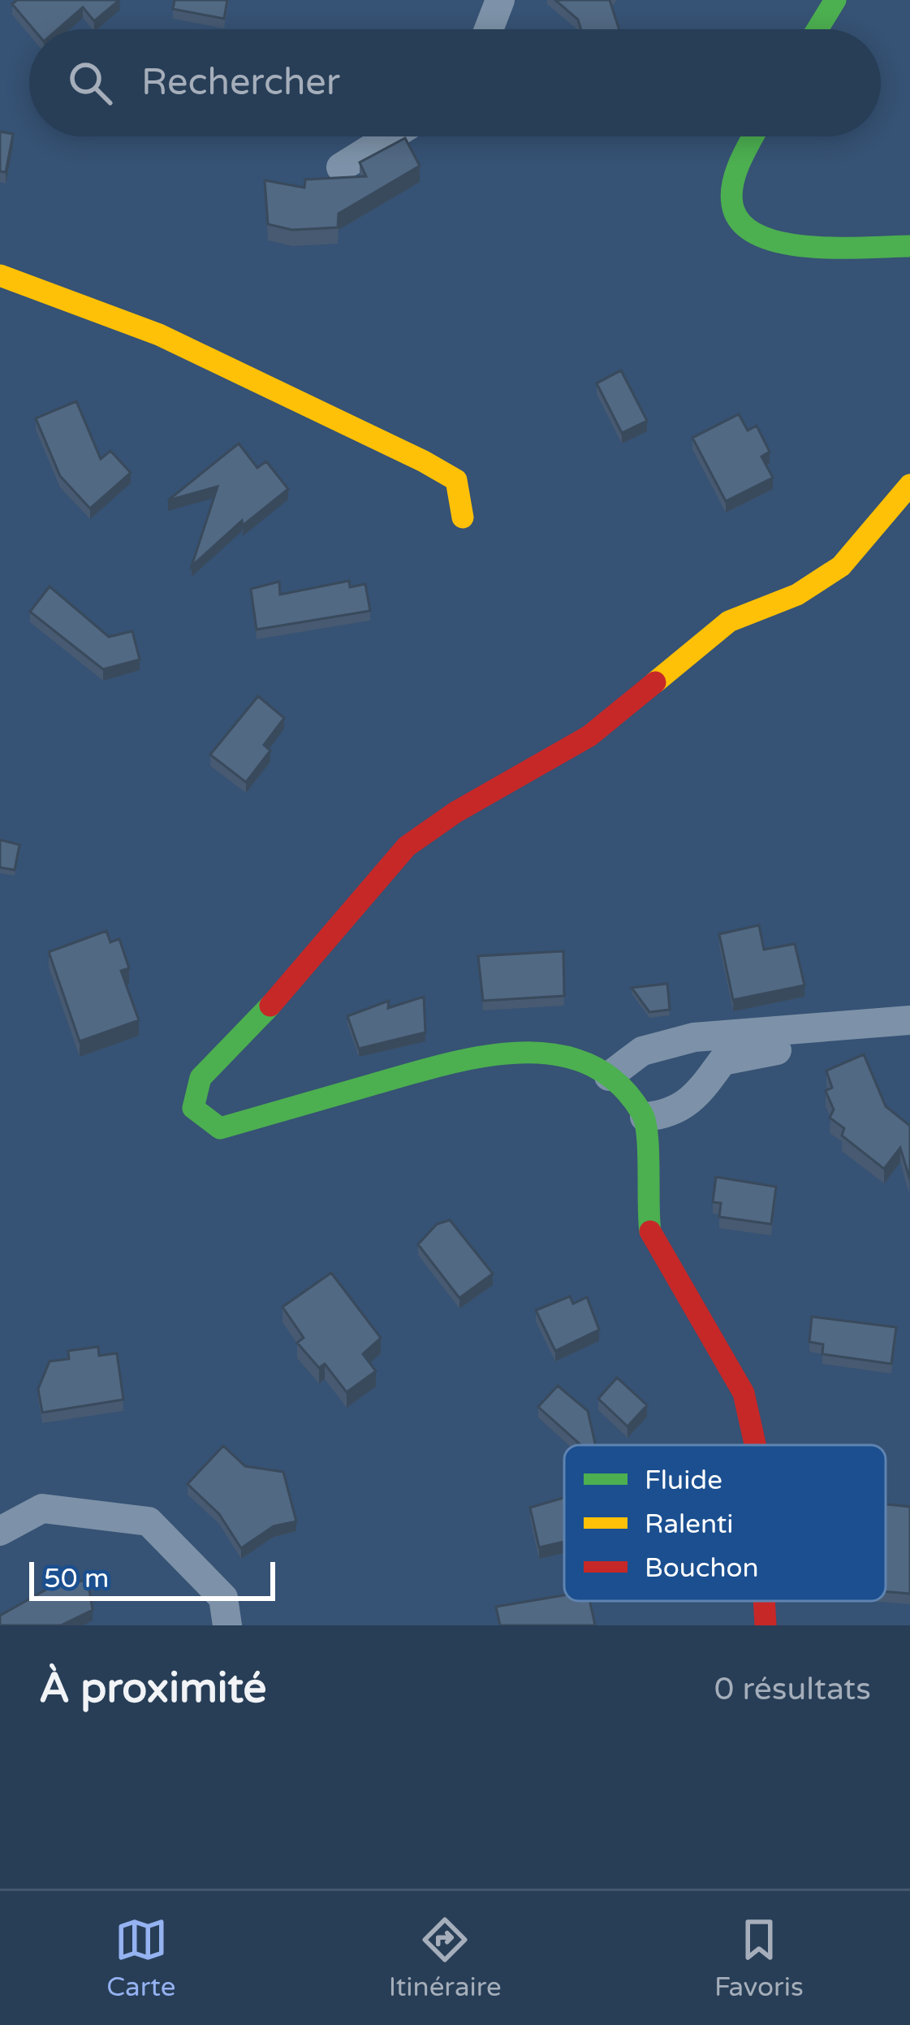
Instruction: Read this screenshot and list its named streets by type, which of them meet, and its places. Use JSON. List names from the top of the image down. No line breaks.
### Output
{"legend":["Fluide","Ralenti","Bouchon"],"scale_bar":"50 m","page":{"search":"Rechercher","scale":"50 m","heading":["À proximité","0 résultats"],"nav":["Carte","Itinéraire","Favoris"]}}
